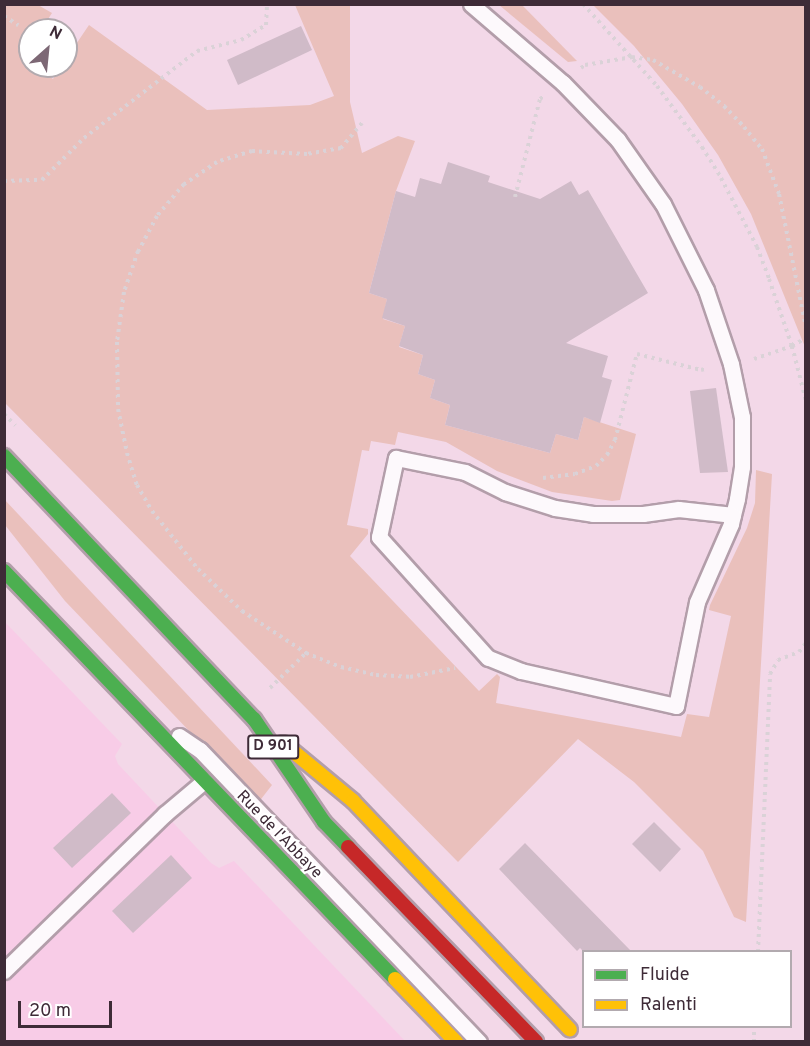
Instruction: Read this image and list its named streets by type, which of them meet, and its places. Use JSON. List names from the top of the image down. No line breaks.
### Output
{"streets":{"main road":["D 901","Rue de l'Abbaye"]},"legend":["Fluide","Ralenti"],"scale_bar":"20 m","north":"top right"}
